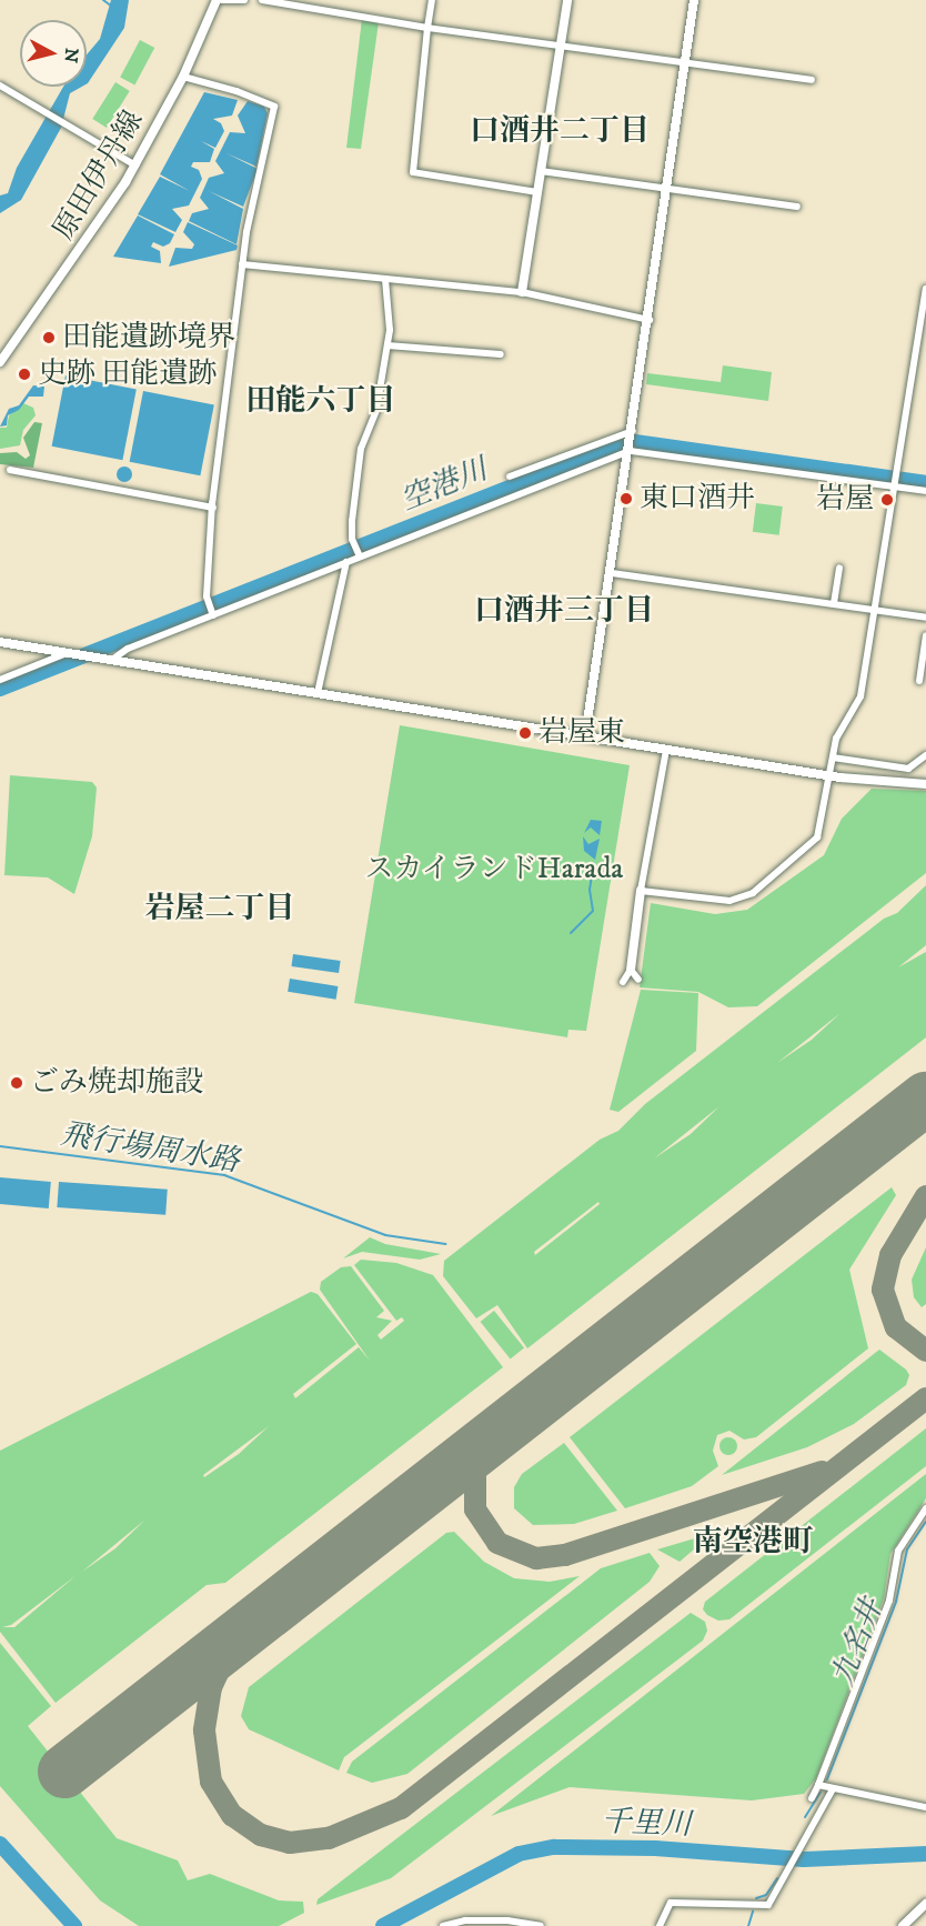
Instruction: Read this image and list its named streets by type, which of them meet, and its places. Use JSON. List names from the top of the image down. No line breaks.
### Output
{"streets":{"street":["原田伊丹線"]},"districts":["口酒井二丁目","田能六丁目","口酒井三丁目","岩屋二丁目","南空港町"],"water":["空港川","飛行場周水路","九名井","千里川"],"parks":["スカイランドHarada"],"places":["田能遺跡境界","史跡 田能遺跡","東口酒井","岩屋","岩屋東","ごみ焼却施設"],"north":"right"}
